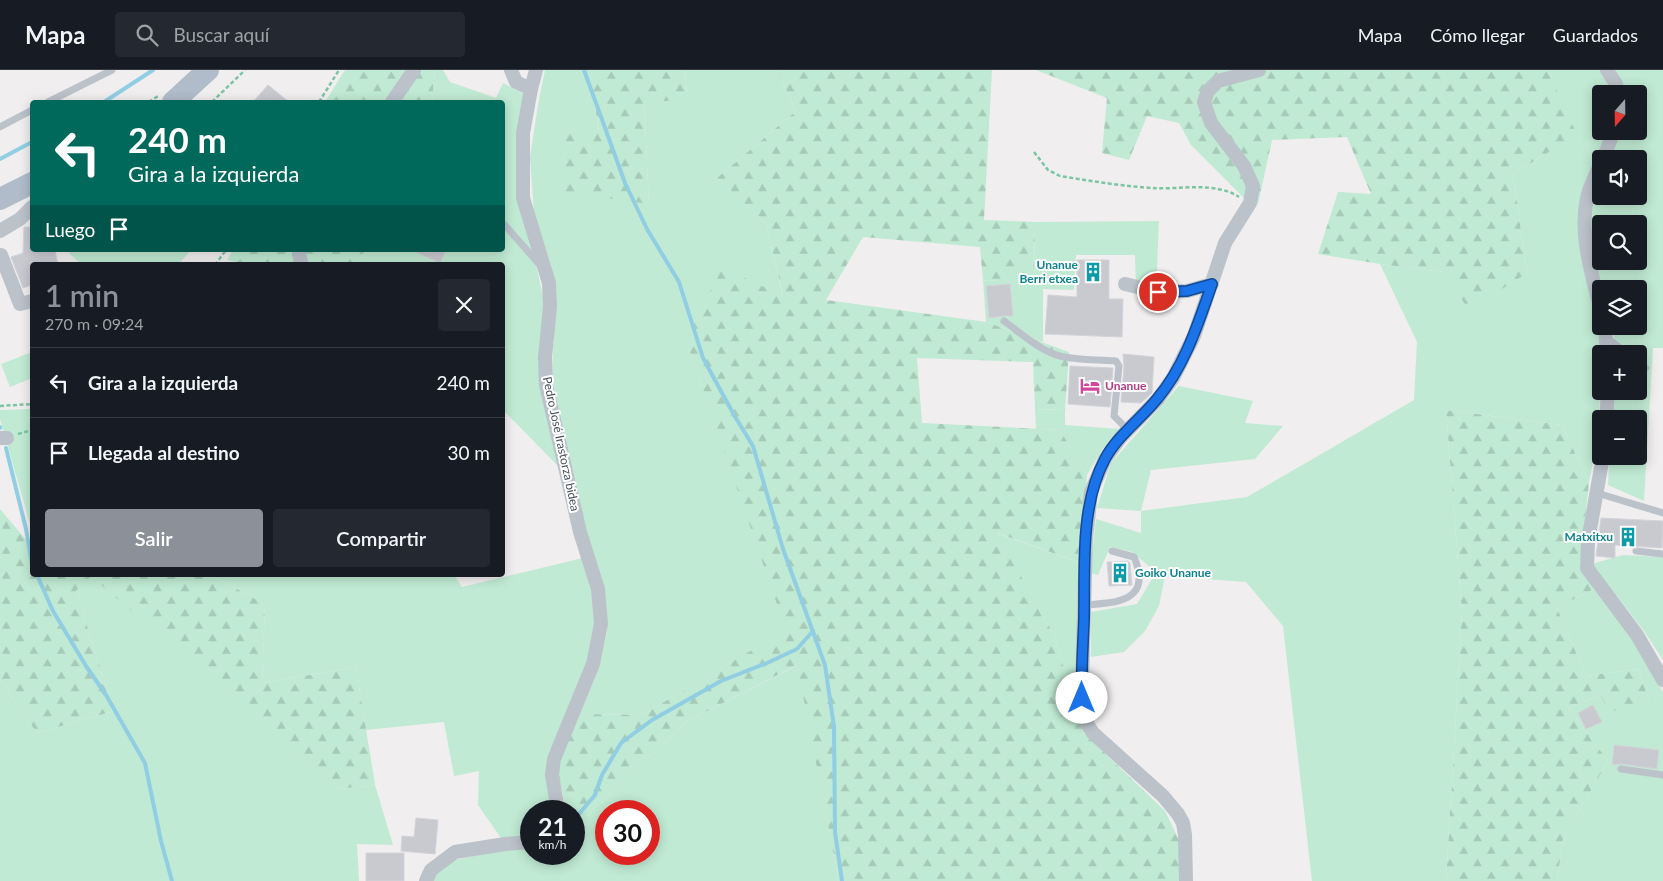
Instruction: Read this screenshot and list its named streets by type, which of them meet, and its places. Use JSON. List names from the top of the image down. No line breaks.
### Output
{"streets":{"street":["Pedro José Irastorza bidea"]},"places":{"building":["Unanue Berri etxea","Matxitxu","Goiko Unanue"],"hotel":["Unanue"]},"north":"bottom","page":{"header":"Mapa","search":"Buscar aquí","nav":["Mapa","Cómo llegar","Guardados"],"map_buttons":["+","−"],"turn":["240 m","Gira a la izquierda"],"then":"Luego","heading":["1 min","270 m · 09:24"],"list":[{"name":"Gira a la izquierda","value":"240 m"},{"name":"Llegada al destino","value":"30 m"}],"buttons":["Salir","Compartir"],"speed":"21 km/h","limit":"30"}}
